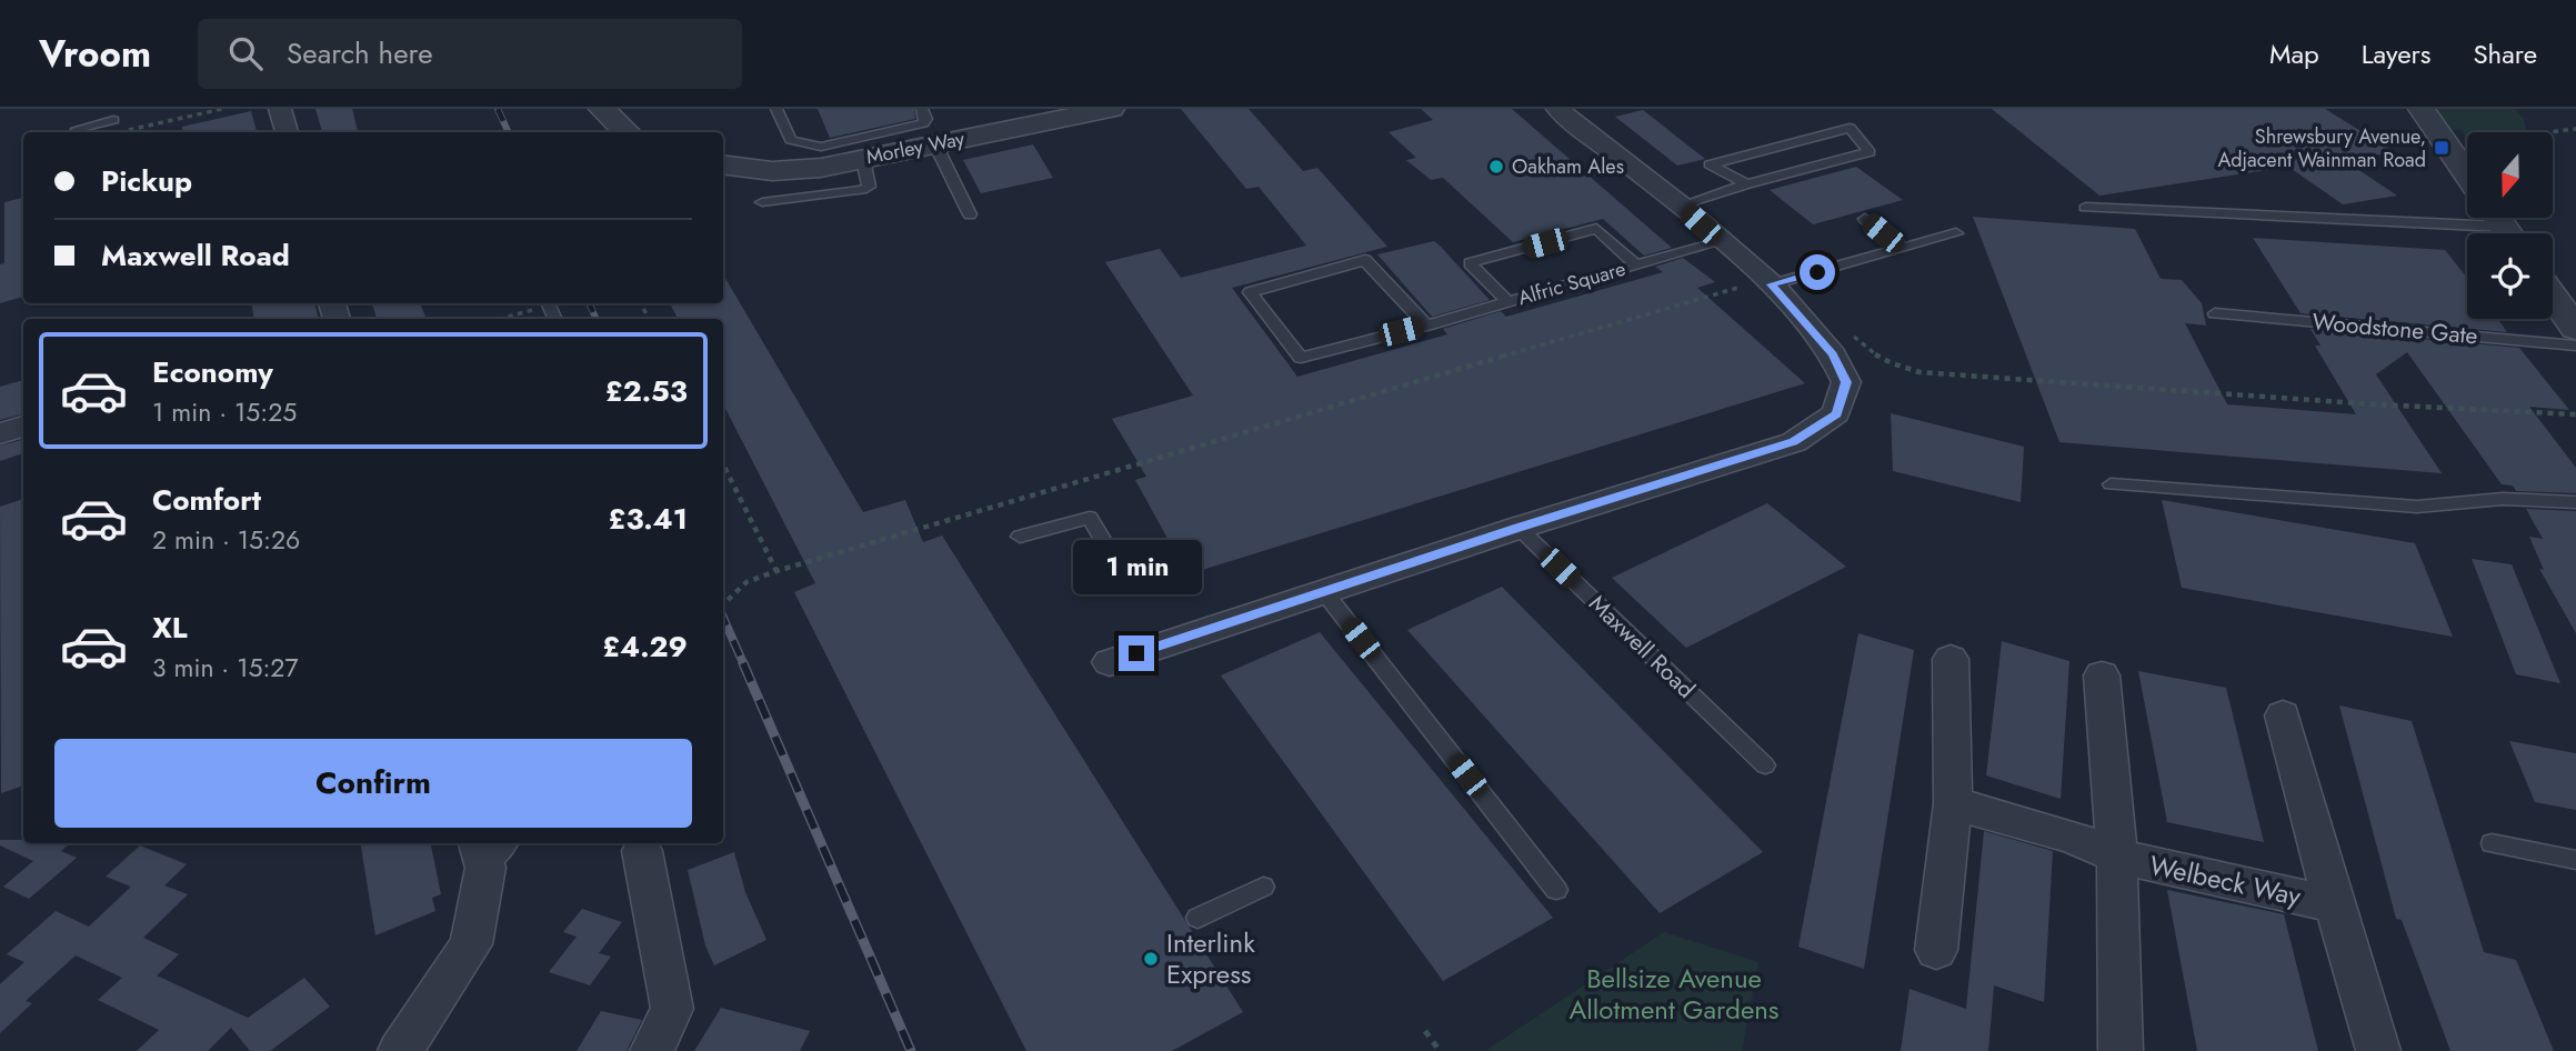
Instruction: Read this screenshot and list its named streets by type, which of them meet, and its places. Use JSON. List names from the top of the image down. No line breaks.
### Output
{"streets":{"street":["Morley Way","Welbeck Way"],"lane":["Alfric Square","Woodstone Gate","Maxwell Road"]},"parks":["Bellsize Avenue Allotment Gardens"],"places":{"transit":["Shrewsbury Avenue, Adjacent Wainman Road"],"other":["Oakham Ales","Interlink Express"]},"north":"bottom","page":{"header":"Vroom","search":"Search here","nav":["Map","Layers","Share"],"banner":["Pickup","Maxwell Road"],"list":[{"name":"Economy","note":"1 min · 15:25","value":"£2.53"},{"name":"Comfort","note":"2 min · 15:26","value":"£3.41"},{"name":"XL","note":"3 min · 15:27","value":"£4.29"}],"bubble":"1 min","buttons":"Confirm"}}
